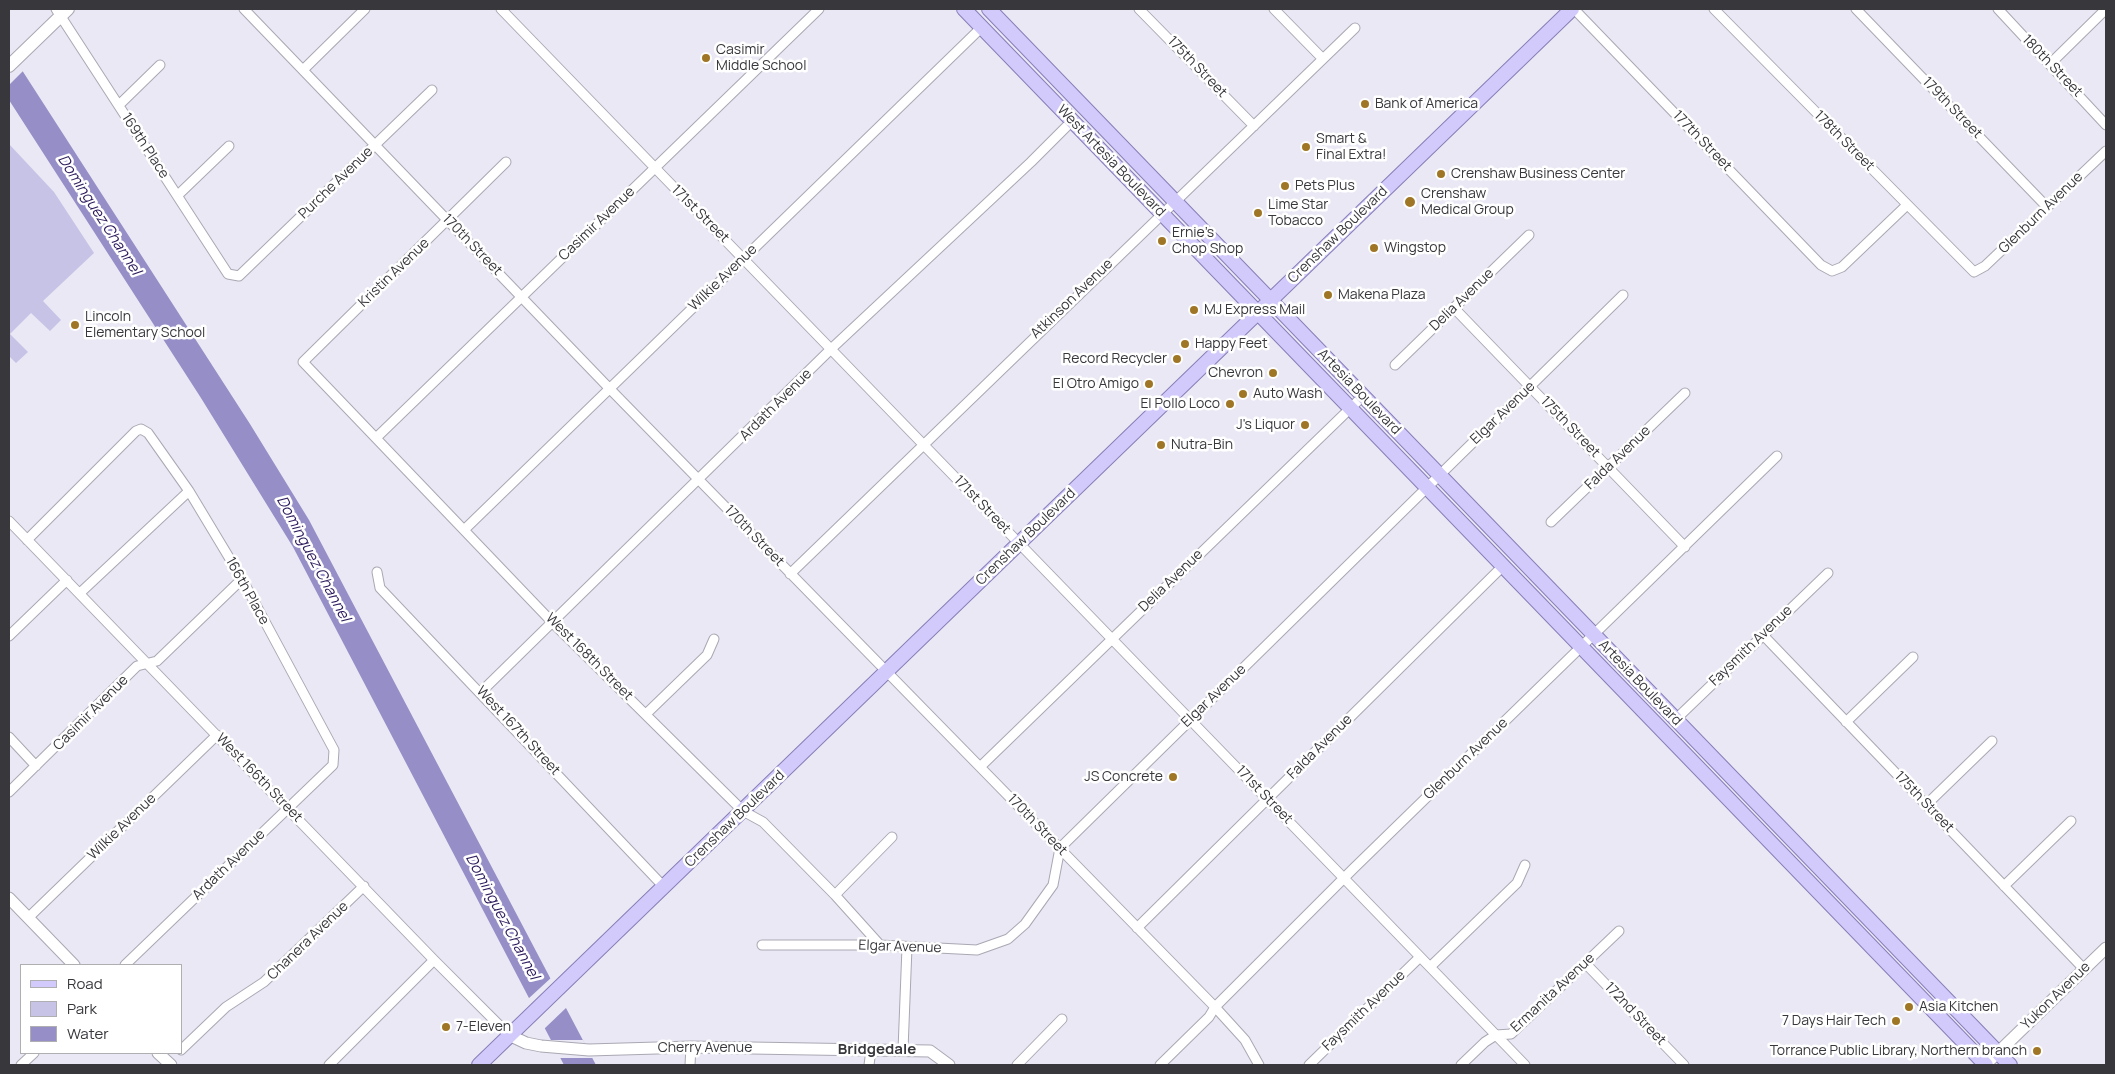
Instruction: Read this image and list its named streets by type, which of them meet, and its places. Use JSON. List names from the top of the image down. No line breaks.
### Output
{"streets":{"main road":["West Artesia Boulevard","Crenshaw Boulevard","Artesia Boulevard"],"street":["180th Street","175th Street","179th Street","177th Street","178th Street","169th Place","Purche Avenue","Glenburn Avenue","171st Street","Casimir Avenue","170th Street","Kristin Avenue","Wilkie Avenue","Atkinson Avenue","Delia Avenue","Ardath Avenue","Elgar Avenue","Falda Avenue","166th Place","Faysmith Avenue","West 168th Street","West 167th Street","West 166th Street","Chanera Avenue","Ermanita Avenue","Yukon Avenue","172nd Street","Cherry Avenue"]},"crossings":[["175th Street","Glenburn Avenue"],["175th Street","Atkinson Avenue"],["175th Street","Delia Avenue"],["175th Street","Elgar Avenue"],["175th Street","Falda Avenue"],["175th Street","Faysmith Avenue"],["175th Street","Yukon Avenue"],["179th Street","Glenburn Avenue"],["177th Street","178th Street"],["177th Street","Crenshaw Boulevard"],["178th Street","Glenburn Avenue"],["169th Place","Purche Avenue"],["West Artesia Boulevard","Crenshaw Boulevard"],["West Artesia Boulevard","Wilkie Avenue"],["West Artesia Boulevard","Atkinson Avenue"],["West Artesia Boulevard","Artesia Boulevard"],["West Artesia Boulevard","Ardath Avenue"],["Purche Avenue","170th Street"],["Glenburn Avenue","171st Street"],["Glenburn Avenue","170th Street"],["Glenburn Avenue","Artesia Boulevard"],["171st Street","Casimir Avenue"],["171st Street","Crenshaw Boulevard"],["171st Street","Wilkie Avenue"],["171st Street","Atkinson Avenue"],["171st Street","Delia Avenue"],["171st Street","Ardath Avenue"],["171st Street","Elgar Avenue"],["171st Street","Falda Avenue"],["171st Street","Faysmith Avenue"],["171st Street","Ermanita Avenue"],["Casimir Avenue","170th Street"],["Casimir Avenue","166th Place"],["Casimir Avenue","West 168th Street"],["Casimir Avenue","West 166th Street"],["Crenshaw Boulevard","170th Street"],["Crenshaw Boulevard","Artesia Boulevard"],["Crenshaw Boulevard","West 168th Street"],["Crenshaw Boulevard","West 167th Street"],["Crenshaw Boulevard","West 166th Street"],["Crenshaw Boulevard","Cherry Avenue"],["170th Street","Kristin Avenue"],["170th Street","Wilkie Avenue"],["170th Street","Atkinson Avenue"],["170th Street","Delia Avenue"],["170th Street","Ardath Avenue"],["170th Street","Elgar Avenue"],["170th Street","Falda Avenue"],["Kristin Avenue","West 168th Street"],["Wilkie Avenue","West 168th Street"],["Wilkie Avenue","West 166th Street"],["Delia Avenue","Artesia Boulevard"],["Artesia Boulevard","Elgar Avenue"],["Artesia Boulevard","Falda Avenue"],["Artesia Boulevard","Faysmith Avenue"],["Artesia Boulevard","Yukon Avenue"],["Ardath Avenue","166th Place"],["Ardath Avenue","West 168th Street"],["Ardath Avenue","West 167th Street"],["Ardath Avenue","West 166th Street"],["Elgar Avenue","West 168th Street"],["166th Place","West 166th Street"],["West 166th Street","Chanera Avenue"],["West 166th Street","Cherry Avenue"],["Ermanita Avenue","172nd Street"]],"districts":["Bridgedale"],"water":["Dominguez Channel"],"places":["Casimir Middle School","Bank of America","Smart & Final Extra!","Crenshaw Business Center","Pets Plus","Crenshaw Medical Group","Lime Star Tobacco","Ernie’s Chop Shop","Wingstop","Makena Plaza","MJ Express Mail","Lincoln Elementary School","Happy Feet","Record Recycler","Chevron","El Otro Amigo","Auto Wash","El Pollo Loco","J's Liquor","Nutra-Bin","JS Concrete","Asia Kitchen","7 Days Hair Tech","7-Eleven","Torrance Public Library, Northern branch"],"legend":["Road","Park","Water"]}
